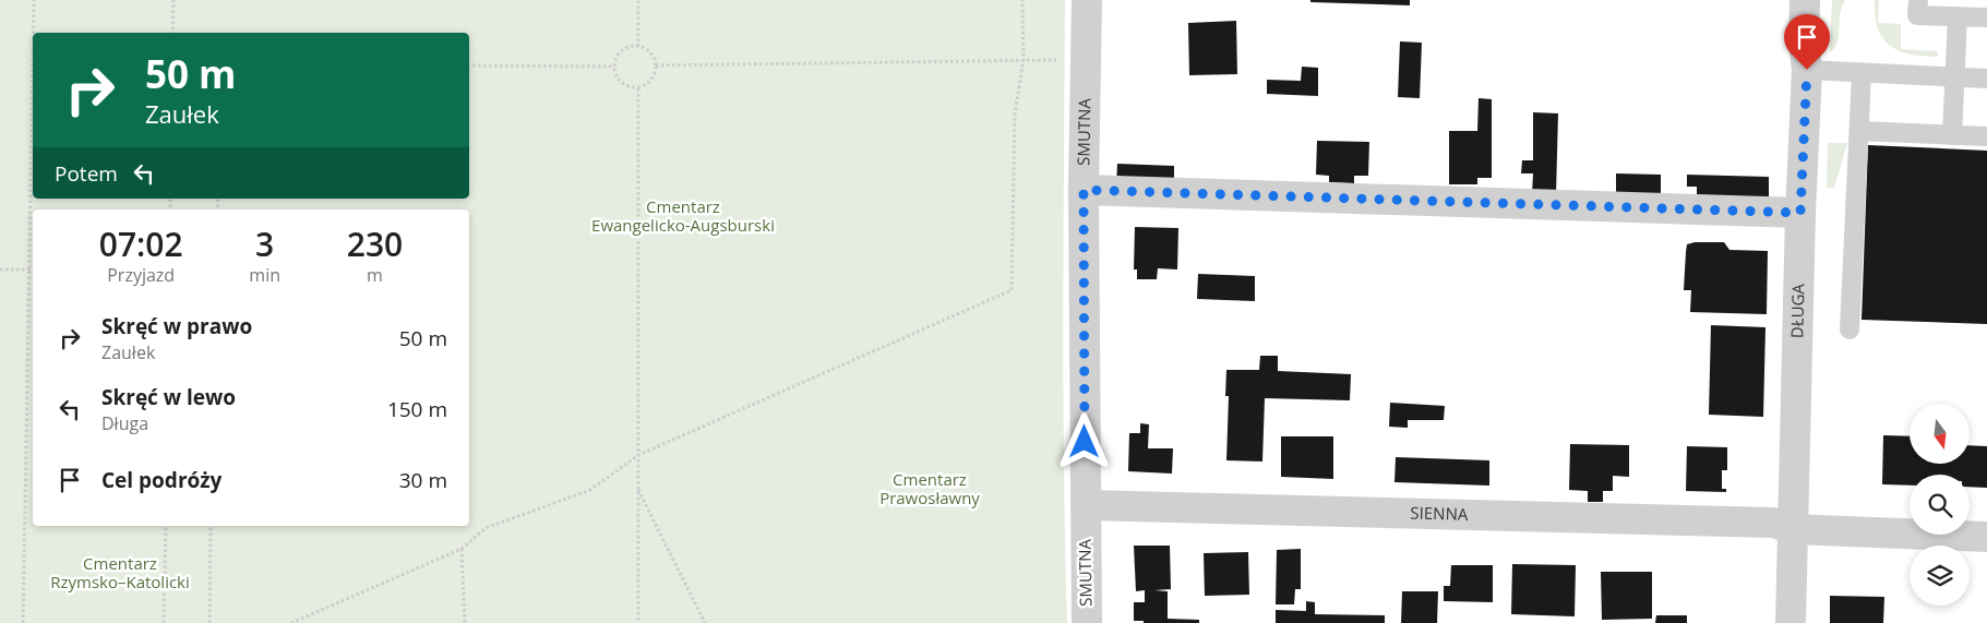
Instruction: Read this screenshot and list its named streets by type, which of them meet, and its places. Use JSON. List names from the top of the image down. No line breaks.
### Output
{"streets":{"street":["SMUTNA","DŁUGA","SIENNA"]},"crossings":[["SMUTNA","SIENNA"],["DŁUGA","SIENNA"]],"parks":["Cmentarz Ewangelicko-Augsburski","Cmentarz Prawosławny","Cmentarz Rzymsko–Katolicki"],"north":"bottom","page":{"turn":["50 m","Zaułek"],"then":"Potem","eta":["07:02","Przyjazd","3","min","230","m"],"list":[{"name":"Skręć w prawo","note":"Zaułek","value":"50 m"},{"name":"Skręć w lewo","note":"Długa","value":"150 m"},{"name":"Cel podróży","value":"30 m"}]}}
